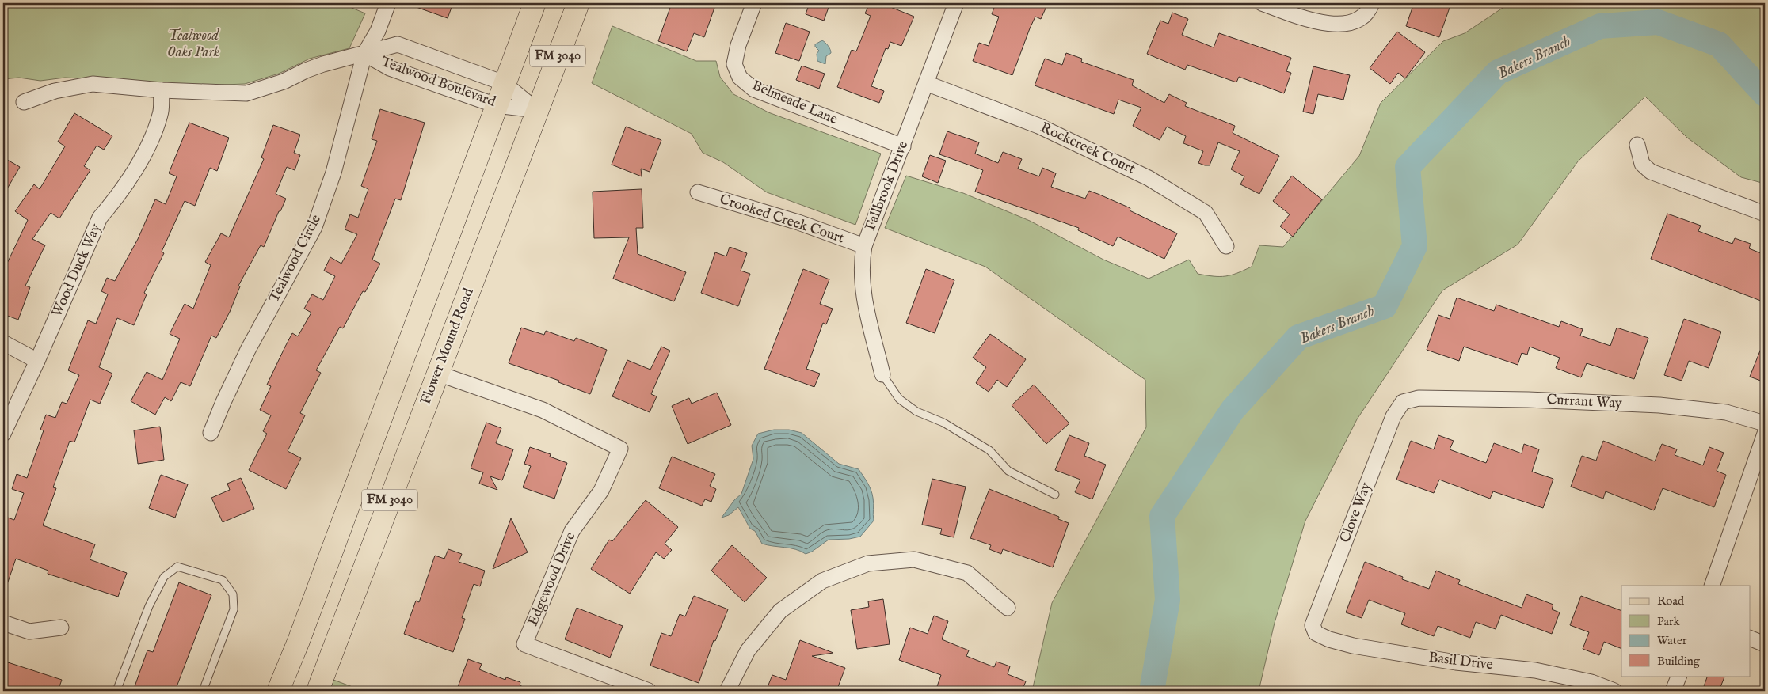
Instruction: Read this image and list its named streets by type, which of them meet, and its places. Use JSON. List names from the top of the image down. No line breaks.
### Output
{"streets":{"main road":["FM 3040","Flower Mound Road"],"street":["Tealwood Boulevard","Belmeade Lane","Rockcreek Court","Fallbrook Drive","Crooked Creek Court","Tealwood Circle","Wood Duck Way","Currant Way","Clove Way","Edgewood Drive","Basil Drive"]},"crossings":[["FM 3040","Tealwood Boulevard"],["Tealwood Boulevard","Tealwood Circle"],["Tealwood Boulevard","Wood Duck Way"],["Tealwood Boulevard","Flower Mound Road"],["Belmeade Lane","Fallbrook Drive"],["Rockcreek Court","Fallbrook Drive"],["Fallbrook Drive","Crooked Creek Court"],["Flower Mound Road","Edgewood Drive"],["Currant Way","Clove Way"],["Clove Way","Basil Drive"]],"water":["Bakers Branch"],"parks":["Tealwood Oaks Park"],"legend":["Road","Park","Water","Building"]}
